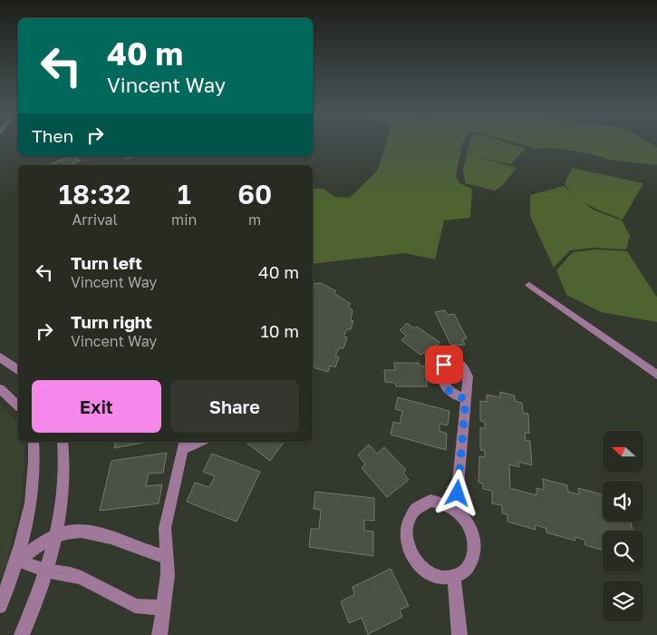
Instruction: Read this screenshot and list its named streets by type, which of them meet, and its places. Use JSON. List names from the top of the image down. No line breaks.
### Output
{"north":"left","page":{"turn":["40 m","Vincent Way"],"then":"Then","eta":["18:32","Arrival","1","min","60","m"],"list":[{"name":"Turn left","note":"Vincent Way","value":"40 m"},{"name":"Turn right","note":"Vincent Way","value":"10 m"}],"buttons":["Exit","Share"]}}
